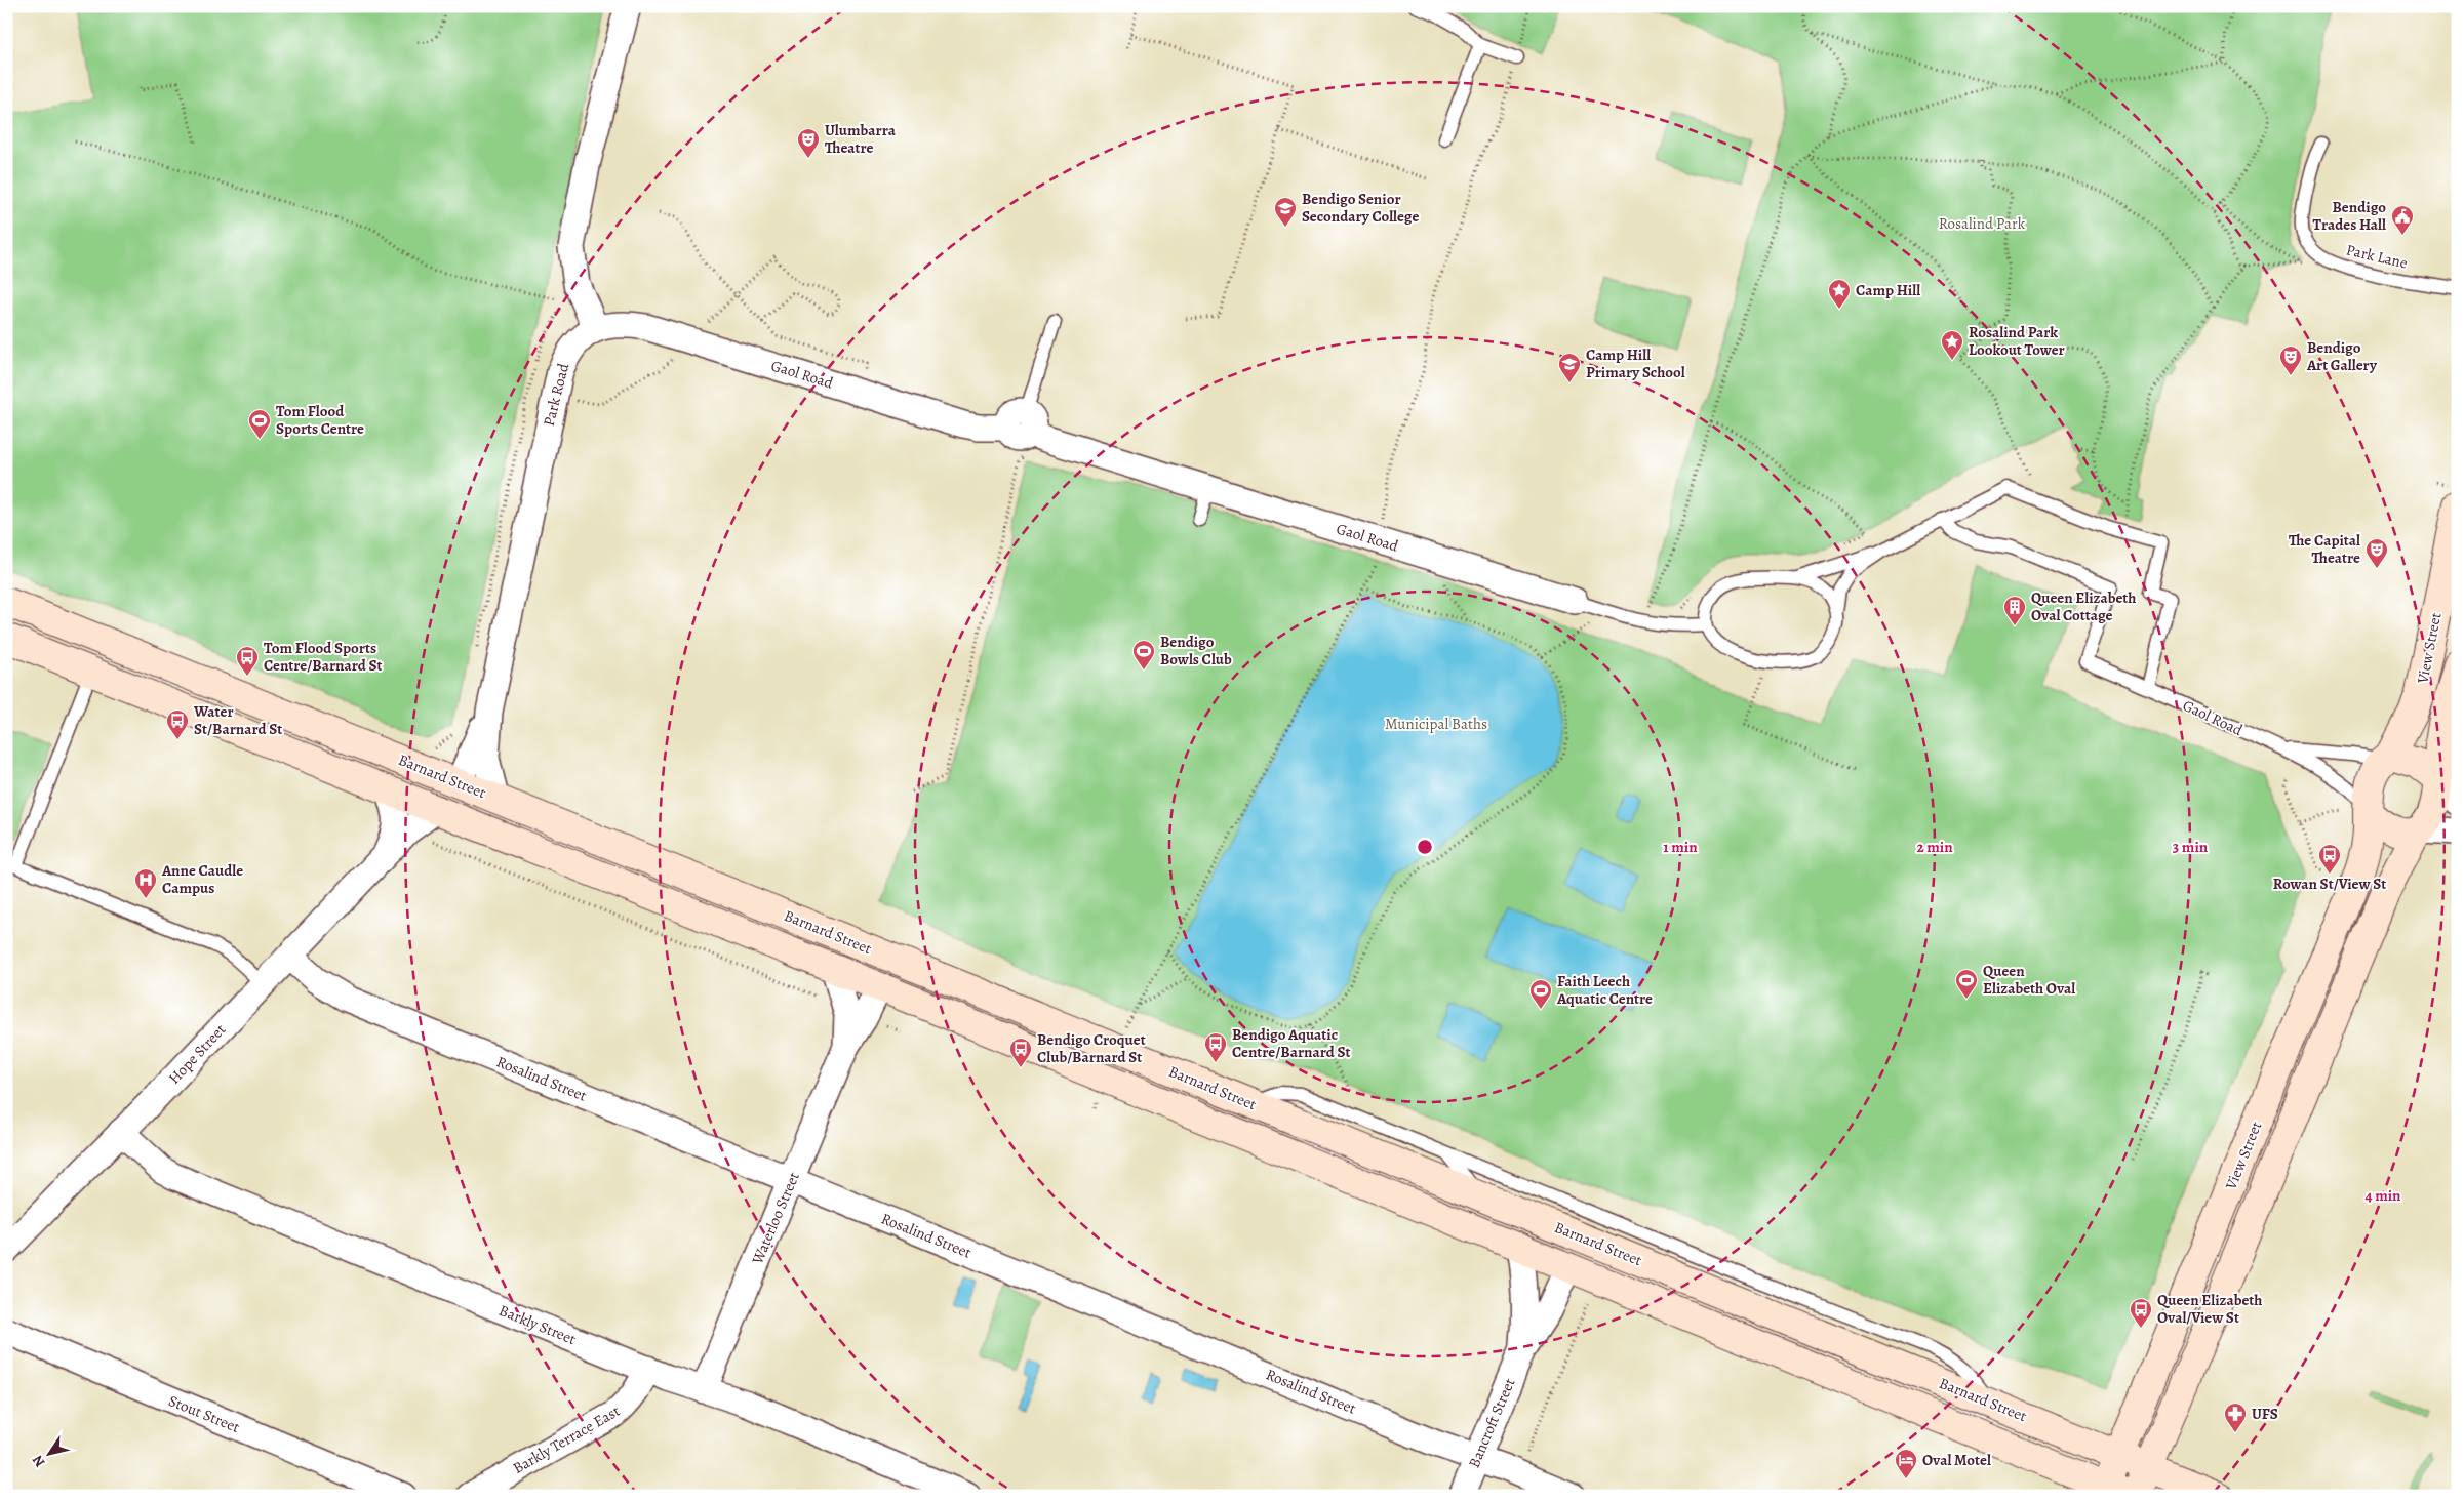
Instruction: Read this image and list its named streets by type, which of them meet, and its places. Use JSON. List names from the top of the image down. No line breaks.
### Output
{"streets":{"main road":["View Street","Barnard Street"],"street":["Gaol Road","Park Road","Hope Street","Rosalind Street","Waterloo Street","Barkly Street","Stout Street","Bancroft Street","Barkly Terrace East"],"lane":["Park Lane"]},"crossings":[["Gaol Road","Park Road"],["Gaol Road","View Street"],["Park Road","Barnard Street"],["View Street","Barnard Street"],["Barnard Street","Hope Street"],["Barnard Street","Waterloo Street"],["Barnard Street","Bancroft Street"],["Hope Street","Rosalind Street"],["Hope Street","Barkly Street"],["Rosalind Street","Waterloo Street"],["Rosalind Street","Bancroft Street"],["Waterloo Street","Barkly Street"],["Barkly Street","Barkly Terrace East"]],"parks":["Rosalind Park","Municipal Baths"],"places":{"theatre":["Ulumbarra Theatre","Bendigo Art Gallery","The Capital Theatre"],"school or university":["Bendigo Senior Secondary College","Camp Hill Primary School"],"public building":["Bendigo Trades Hall"],"place":["Camp Hill","Rosalind Park Lookout Tower"],"sports":["Tom Flood Sports Centre","Bendigo Bowls Club","Queen Elizabeth Oval","Faith Leech Aquatic Centre"],"building":["Queen Elizabeth Oval Cottage"],"bus stop":["Tom Flood Sports Centre/Barnard St","Water St/Barnard St","Rowan St/View St","Bendigo Aquatic Centre/Barnard St","Bendigo Croquet Club/Barnard St","Queen Elizabeth Oval/View St"],"hospital":["Anne Caudle Campus"],"pharmacy":["UFS"],"hotel":["Oval Motel"]},"north":"bottom left","rings":["1 min","2 min","3 min","4 min"]}
